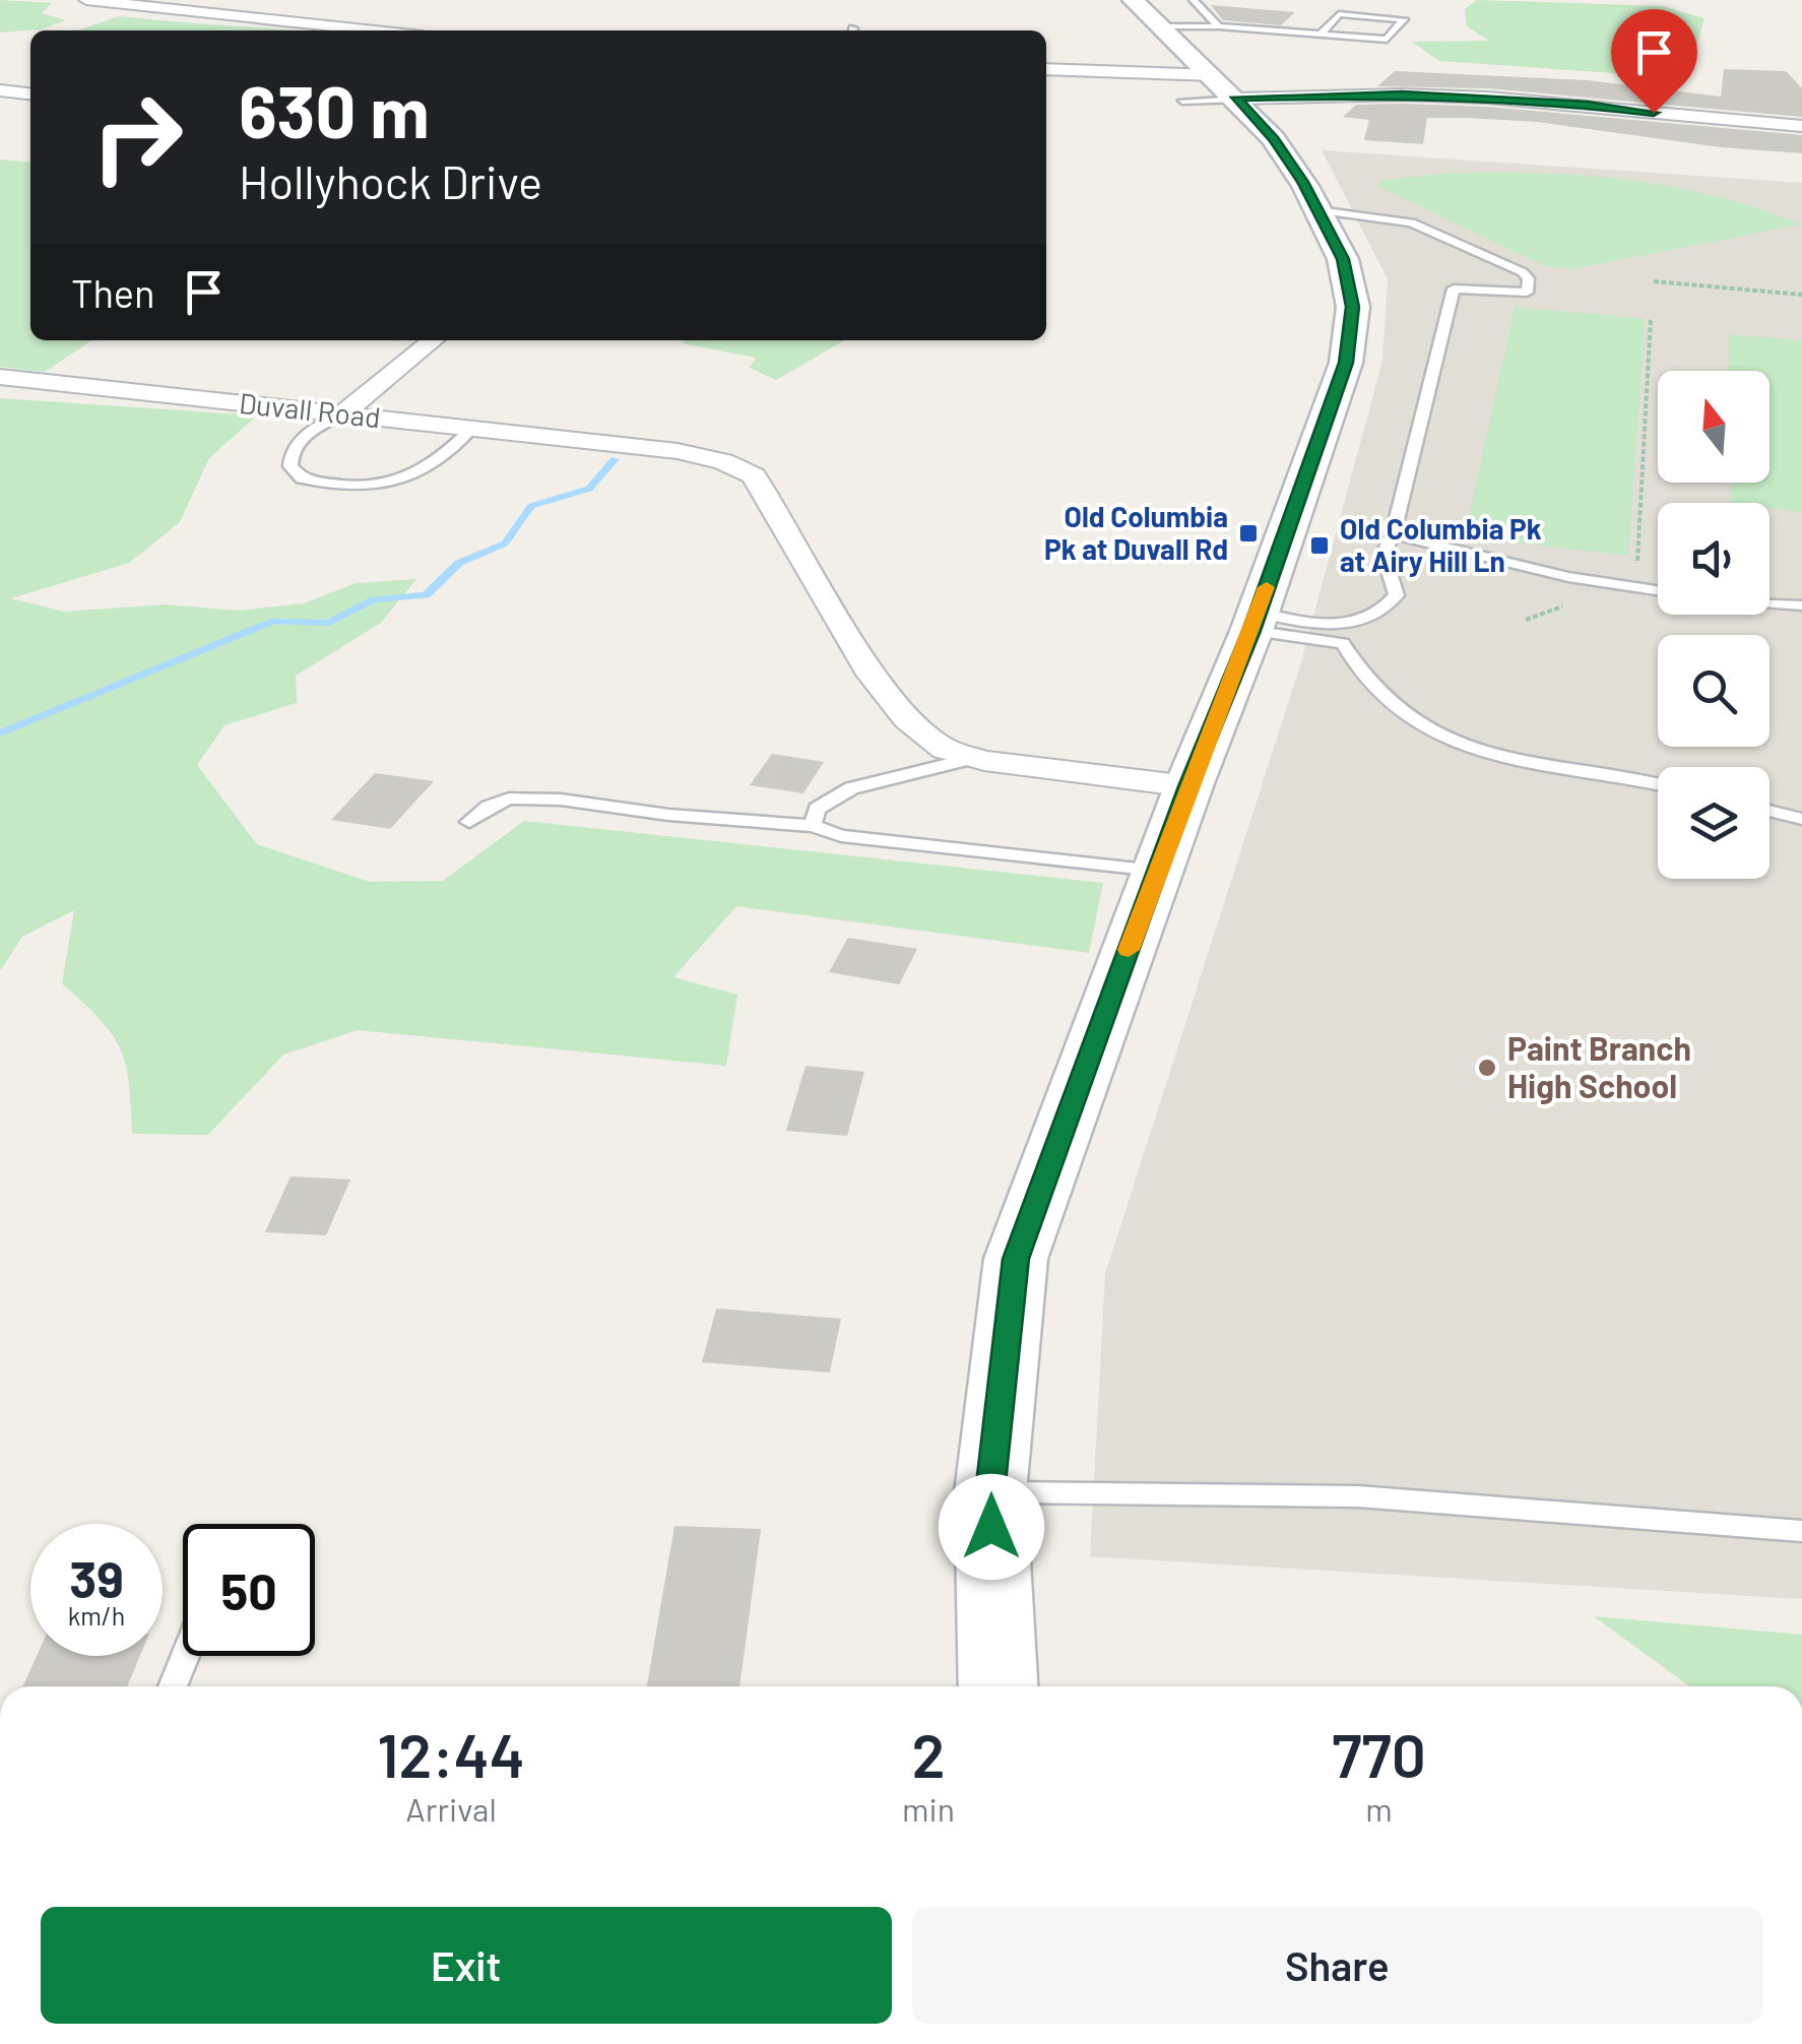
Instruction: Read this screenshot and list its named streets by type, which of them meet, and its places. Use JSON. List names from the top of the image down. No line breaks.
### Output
{"streets":{"street":["Duvall Road"]},"places":{"transit":["Old Columbia Pk at Duvall Rd","Old Columbia Pk at Airy Hill Ln"],"other":["Paint Branch High School"]},"north":"top","page":{"turn":["630 m","Hollyhock Drive"],"then":"Then","speed":"39 km/h","limit":"50","eta":["12:44","Arrival","2","min","770","m"],"buttons":["Exit","Share"]}}
